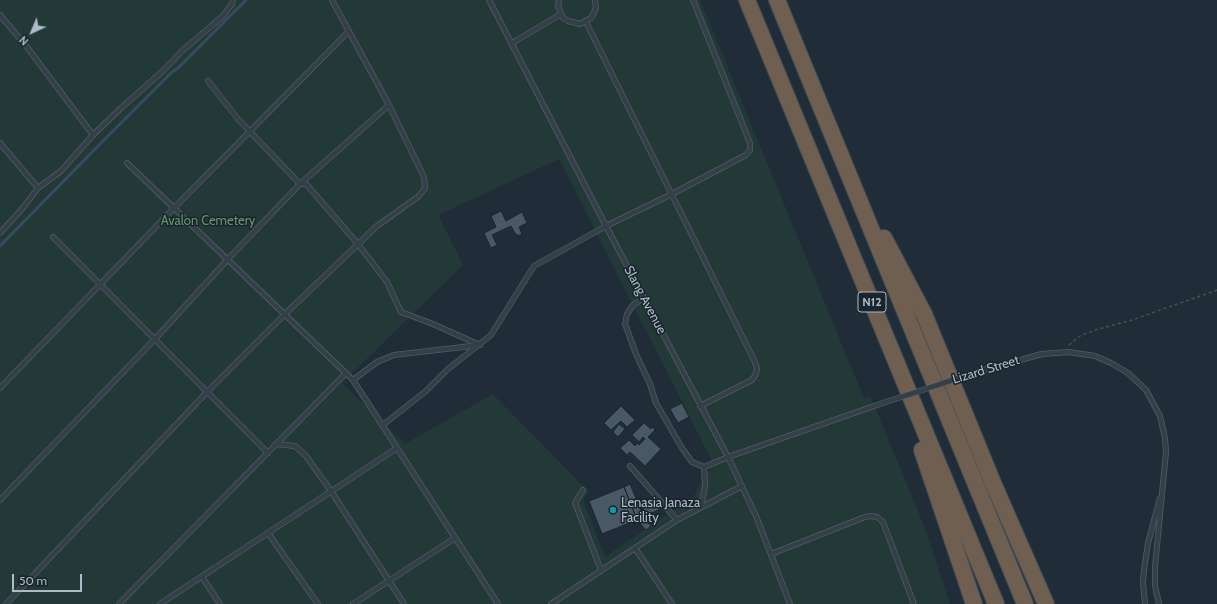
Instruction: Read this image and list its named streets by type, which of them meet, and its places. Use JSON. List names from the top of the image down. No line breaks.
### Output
{"streets":{"highway":["N12"],"lane":["Slang Avenue","Lizard Street"]},"crossings":[["Slang Avenue","Lizard Street"]],"parks":["Avalon Cemetery"],"places":["Lenasia Janaza Facility"],"scale_bar":"50 m","north":"bottom left"}
